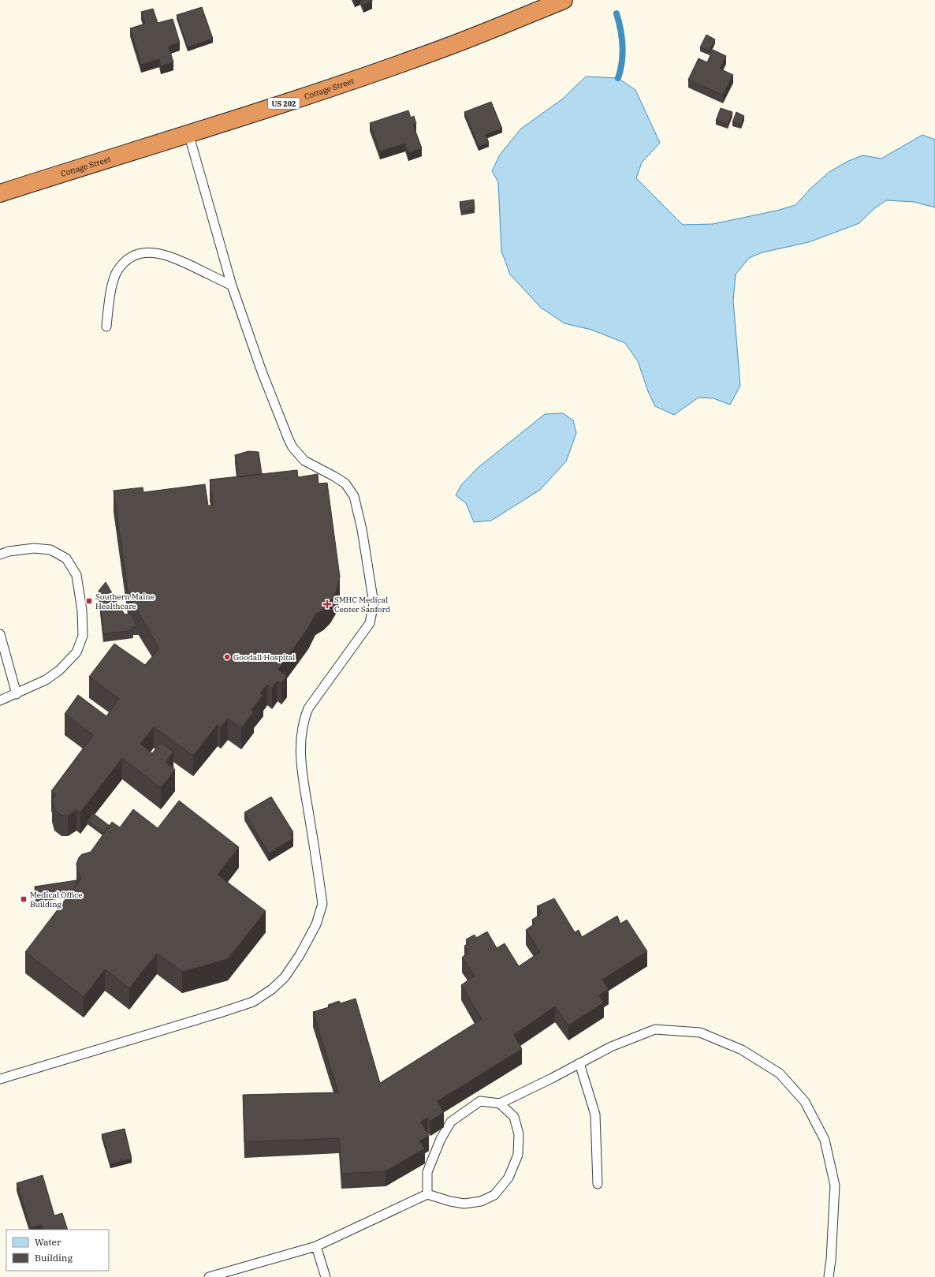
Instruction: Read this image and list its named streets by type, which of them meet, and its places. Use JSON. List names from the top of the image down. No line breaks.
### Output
{"streets":{"highway":["Cottage Street","US 202"]},"places":{"transit":["Southern Maine Healthcare","Medical Office Building"],"health":["SMHC Medical Center Sanford"],"other":["Goodall Hospital"]},"legend":["Water","Building"]}
